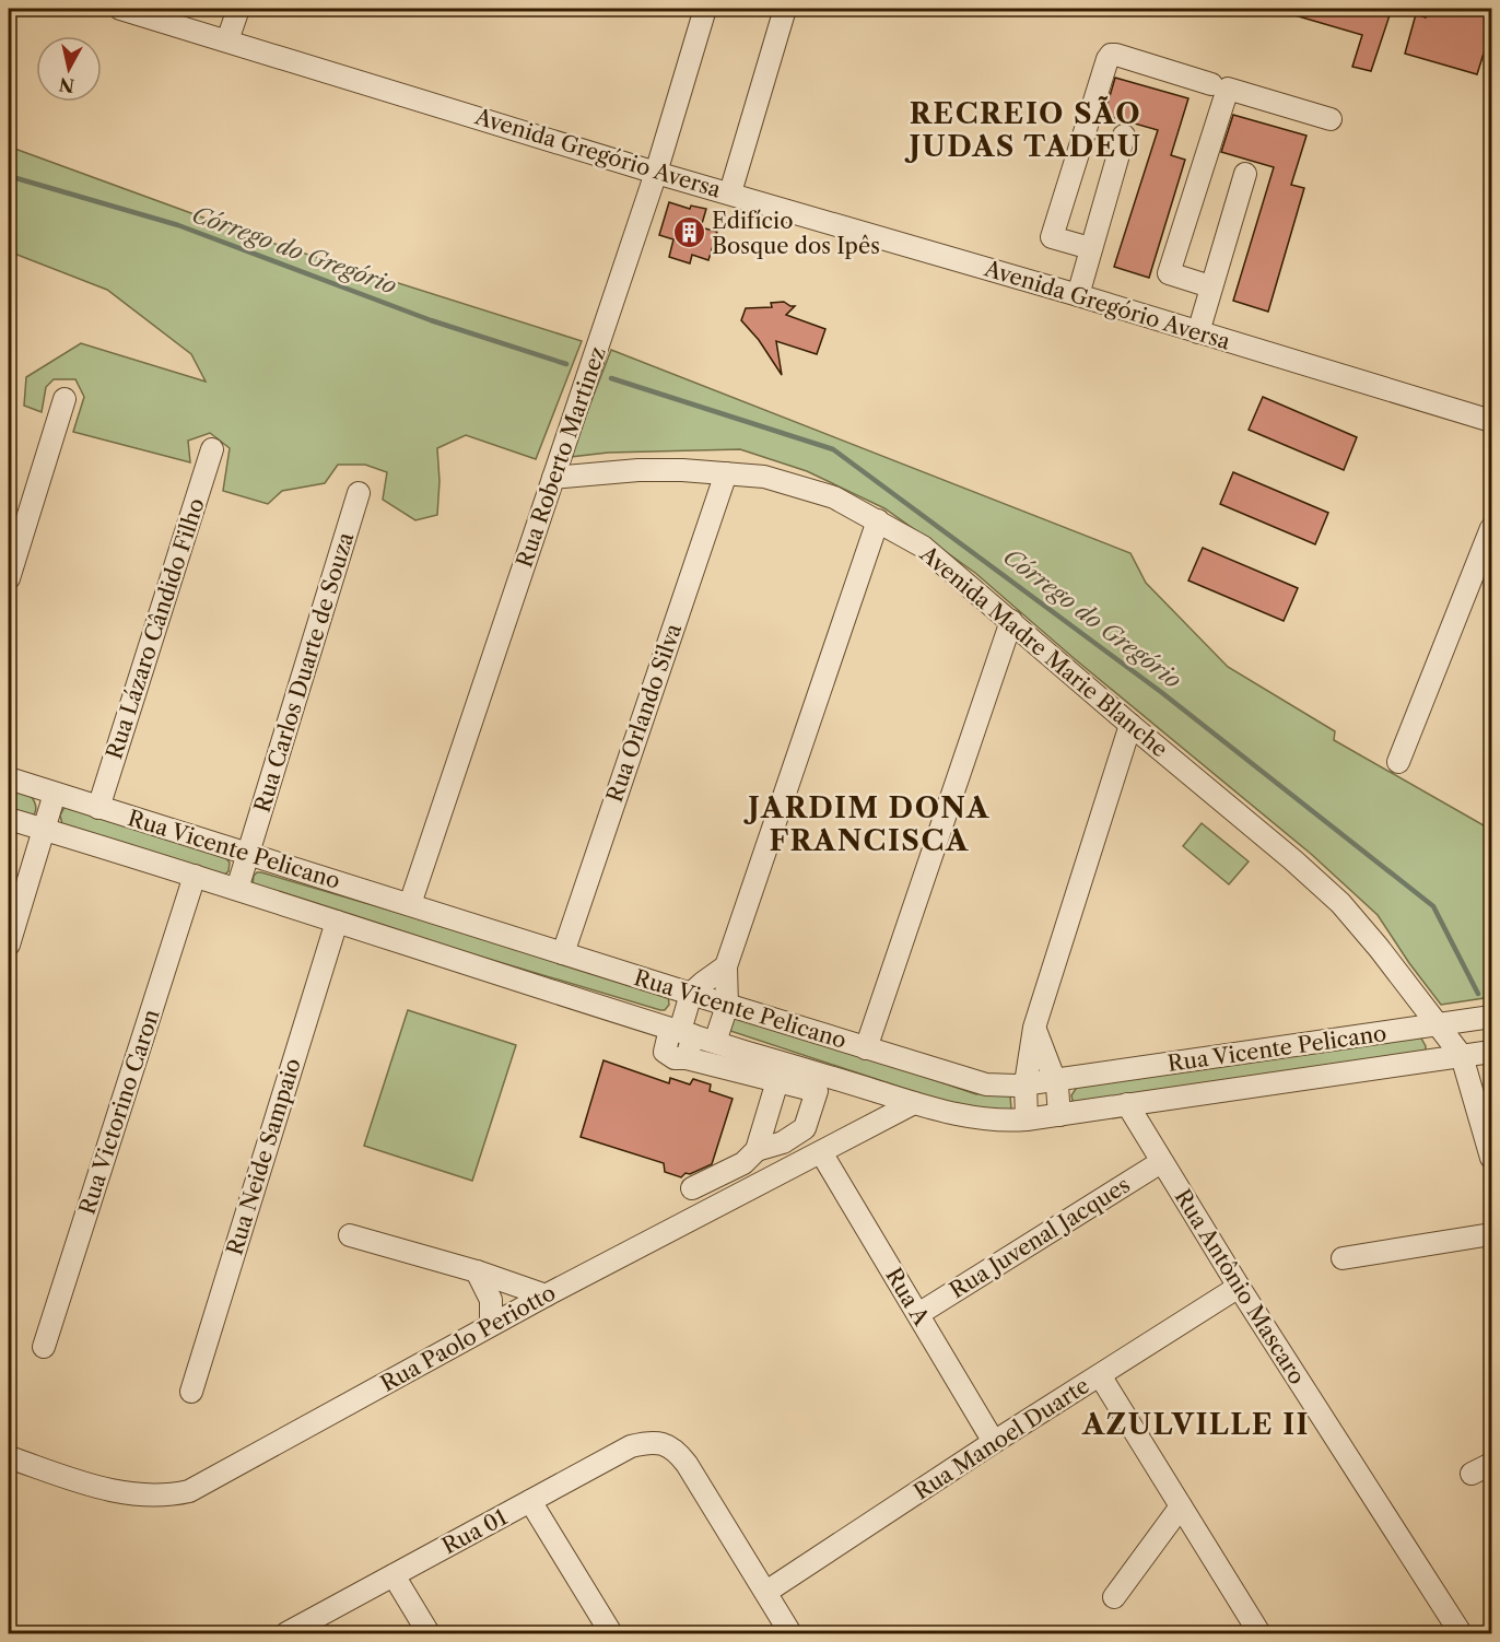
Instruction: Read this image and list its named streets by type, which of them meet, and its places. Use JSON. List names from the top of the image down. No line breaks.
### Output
{"streets":{"street":["Avenida Gregório Aversa","Rua Roberto Martinez","Rua Lázaro Cândido Filho","Avenida Madre Marie Blanche","Rua Carlos Duarte de Souza","Rua Orlando Silva","Rua Vicente Pelicano","Rua Victorino Caron","Rua Neide Sampaio","Rua Juvenal Jacques","Rua Antônio Mascaro","Rua A","Rua Paolo Periotto","Rua Manoel Duarte","Rua 01"]},"crossings":[["Avenida Gregório Aversa","Rua Roberto Martinez"],["Rua Roberto Martinez","Avenida Madre Marie Blanche"],["Rua Roberto Martinez","Rua Vicente Pelicano"],["Rua Lázaro Cândido Filho","Rua Vicente Pelicano"],["Avenida Madre Marie Blanche","Rua Orlando Silva"],["Avenida Madre Marie Blanche","Rua Vicente Pelicano"],["Rua Carlos Duarte de Souza","Rua Vicente Pelicano"],["Rua Orlando Silva","Rua Vicente Pelicano"],["Rua Vicente Pelicano","Rua Victorino Caron"],["Rua Vicente Pelicano","Rua Neide Sampaio"],["Rua Vicente Pelicano","Rua Antônio Mascaro"],["Rua Vicente Pelicano","Rua Paolo Periotto"],["Rua Juvenal Jacques","Rua Antônio Mascaro"],["Rua Juvenal Jacques","Rua A"],["Rua Antônio Mascaro","Rua Manoel Duarte"],["Rua A","Rua Paolo Periotto"],["Rua A","Rua Manoel Duarte"],["Rua Manoel Duarte","Rua 01"]],"districts":["RECREIO SÃO JUDAS TADEU","JARDIM DONA FRANCISCA","AZULVILLE II"],"water":["Córrego do Gregório"],"places":{"building":["Edifício Bosque dos Ipês"]},"north":"bottom"}
